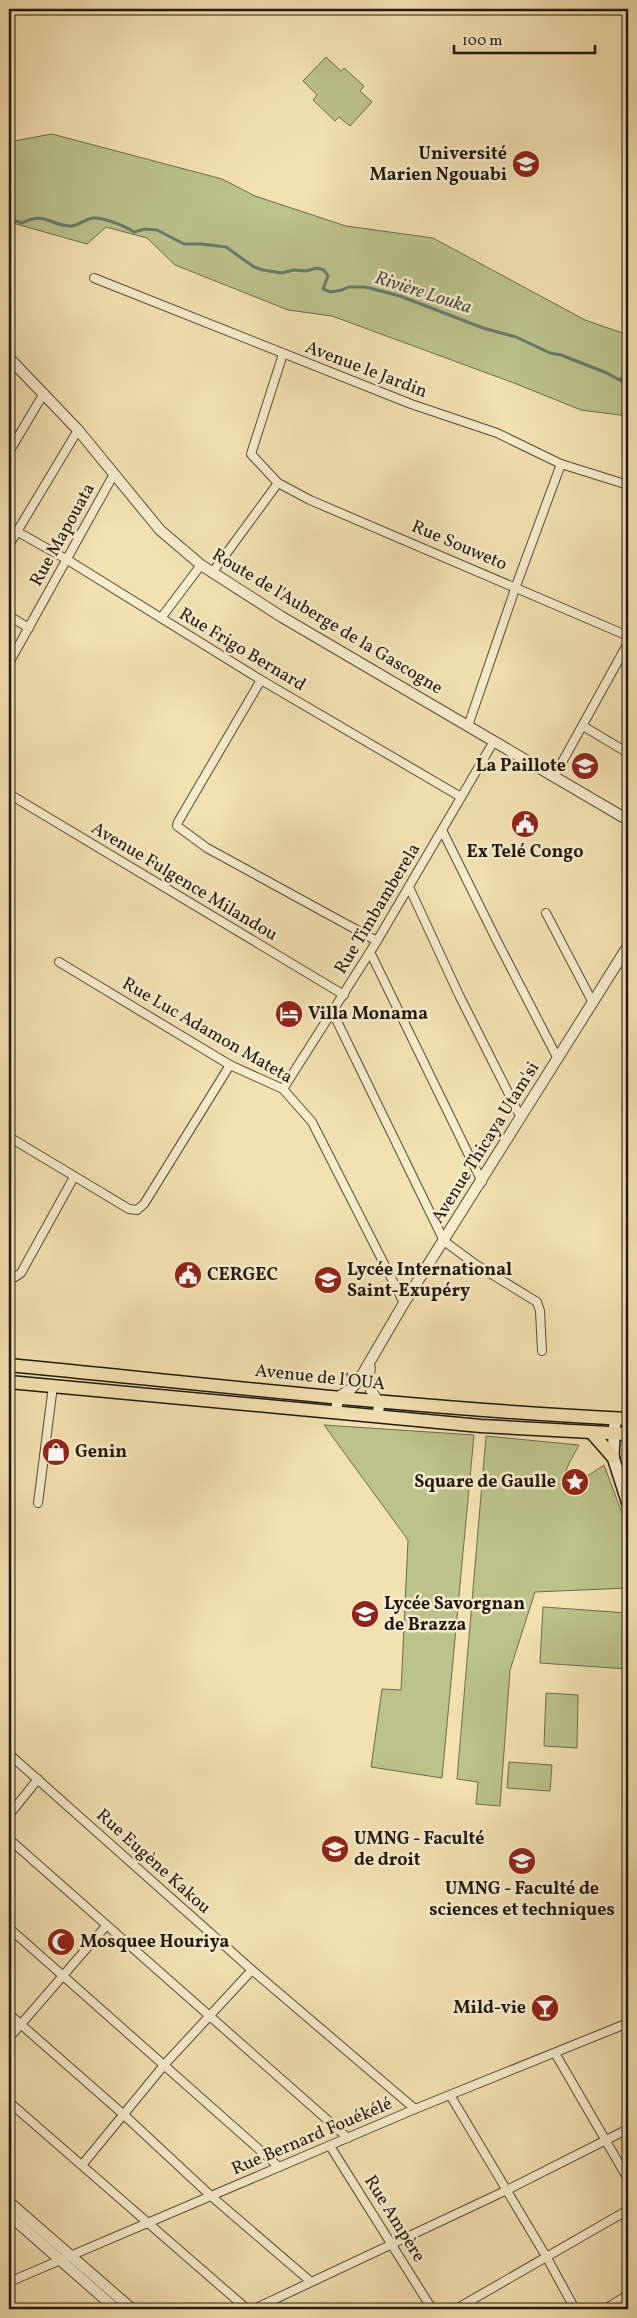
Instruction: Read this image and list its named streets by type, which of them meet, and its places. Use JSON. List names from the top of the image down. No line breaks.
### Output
{"streets":{"main road":["Avenue de l'OUA"],"street":["Avenue le Jardin","Rue Mapouata","Rue Souweto","Route de l'Auberge de la Gascogne","Rue Frigo Bernard","Avenue Fulgence Milandou","Rue Timbamberela","Rue Luc Adamon Mateta","Avenue Thicaya Utam'si","Rue Eugène Kakou","Rue Bernard Fouékélé","Rue Ampère"]},"crossings":[["Rue Mapouata","Route de l'Auberge de la Gascogne"],["Rue Mapouata","Rue Frigo Bernard"],["Route de l'Auberge de la Gascogne","Rue Timbamberela"],["Rue Frigo Bernard","Rue Timbamberela"],["Avenue Fulgence Milandou","Rue Timbamberela"],["Rue Timbamberela","Rue Luc Adamon Mateta"],["Rue Luc Adamon Mateta","Avenue Thicaya Utam'si"],["Avenue Thicaya Utam'si","Avenue de l'OUA"],["Rue Eugène Kakou","Rue Bernard Fouékélé"],["Rue Bernard Fouékélé","Rue Ampère"]],"water":["Rivière Louka"],"places":{"school or university":["Université Marien Ngouabi","La Paillote","Lycée International Saint-Exupéry","Lycée Savorgnan de Brazza","UMNG - Faculté de droit","UMNG - Faculté de sciences et techniques"],"public building":["Ex Telé Congo","CERGEC"],"hotel":["Villa Monama"],"shop":["Genin"],"place":["Square de Gaulle"],"mosque":["Mosquee Houriya"],"bar":["Mild-vie"]},"scale_bar":"100 m"}
